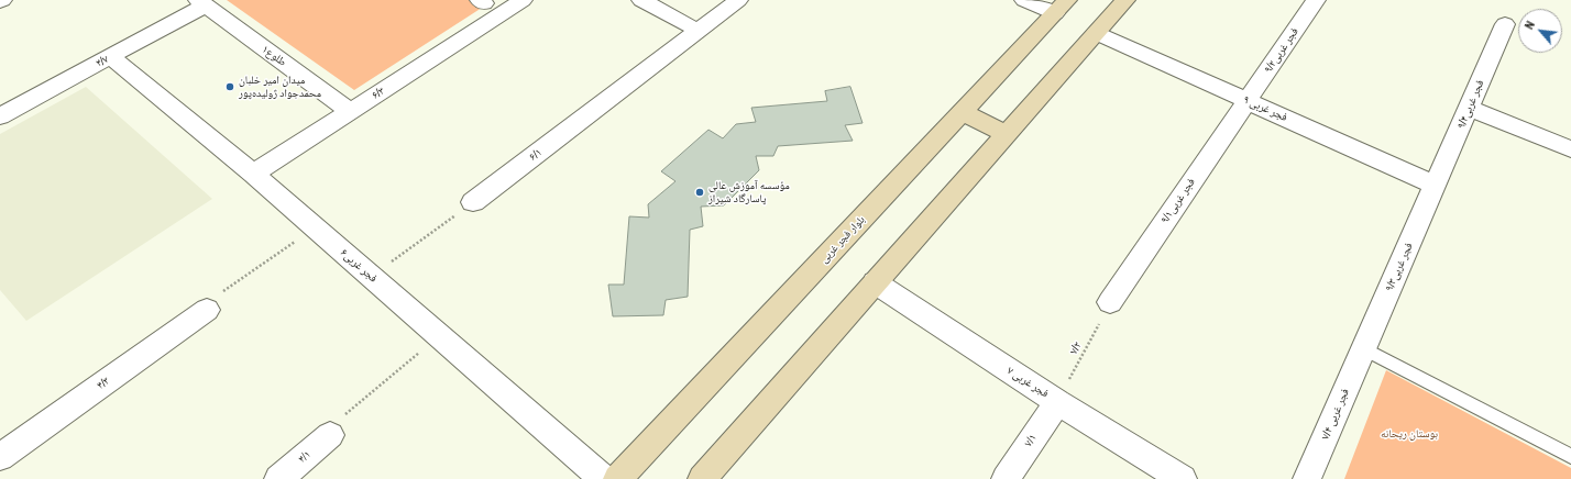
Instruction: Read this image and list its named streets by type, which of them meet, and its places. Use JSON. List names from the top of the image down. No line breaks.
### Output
{"streets":{"main road":["بلوار فجر غربی"],"street":["فجر غربی۹/۲","طلوع۱","۴/۷","۶/۳","فجر غربی۹/۴","۹ فجر غربی","۶/۱","فجر غربی۹/۱","فجر غربی۶","فجر غربی۹/۳","۷ فجر غربی","۴/۳","۷/۴ فجر غربی","۷/۱","۴/۱"],"path":["۷/۲"]},"crossings":[["فجر غربی۹/۲","۹ فجر غربی"],["فجر غربی۹/۲","فجر غربی۹/۱"],["طلوع۱","۴/۷"],["طلوع۱","۶/۳"],["۴/۷","فجر غربی۶"],["۶/۳","فجر غربی۶"],["فجر غربی۹/۴","۹ فجر غربی"],["فجر غربی۹/۴","فجر غربی۹/۳"],["۹ فجر غربی","فجر غربی۹/۱"],["۹ فجر غربی","فجر غربی۹/۳"],["فجر غربی۹/۱","۷/۲"],["فجر غربی۹/۳","۷/۴ فجر غربی"],["۷/۲","۷ فجر غربی"],["۷/۲","۷/۱"],["۷ فجر غربی","۷/۱"]],"parks":["بوستان ریحانه"],"places":["میدان امیر خلبان محمد‌جواد ژولیده‌پور","مؤسسه آموزش عالی پاسارگاد شیراز"],"north":"top left"}
